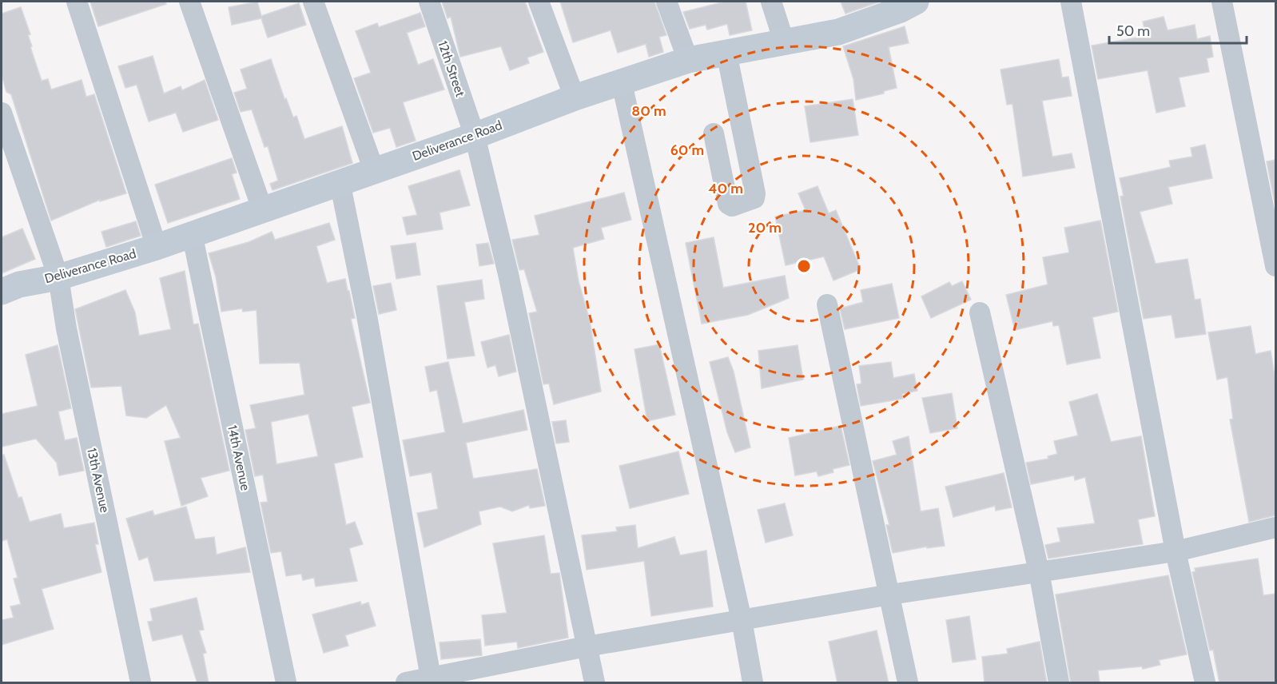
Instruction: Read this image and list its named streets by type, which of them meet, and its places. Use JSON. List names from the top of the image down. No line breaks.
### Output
{"streets":{"street":["12th Street","Deliverance Road","14th Avenue","13th Avenue"]},"crossings":[["12th Street","Deliverance Road"],["Deliverance Road","14th Avenue"],["Deliverance Road","13th Avenue"]],"scale_bar":"50 m","rings":["80 m","60 m","40 m","20 m"]}
